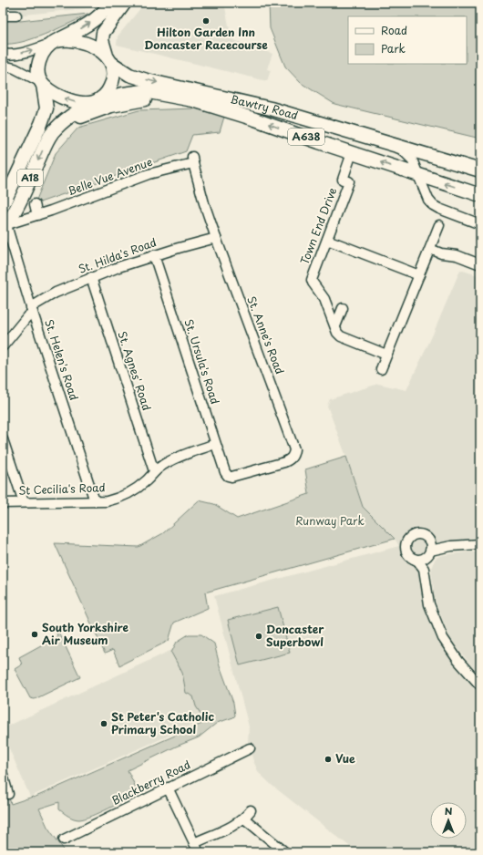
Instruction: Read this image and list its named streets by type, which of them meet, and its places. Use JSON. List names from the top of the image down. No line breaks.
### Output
{"streets":{"highway":["Bawtry Road","A638","A18"],"street":["Belle Vue Avenue","Town End Drive","St. Hilda's Road","St. Anne's Road","St. Helen's Road","St. Ursula's Road","St. Agnes' Road","St Cecilia's Road","Blackberry Road"]},"crossings":[["Bawtry Road","A18"],["Bawtry Road","Town End Drive"],["Belle Vue Avenue","A18"],["Belle Vue Avenue","St. Anne's Road"],["Belle Vue Avenue","St. Helen's Road"],["A18","St. Helen's Road"],["St. Hilda's Road","St. Anne's Road"],["St. Hilda's Road","St. Helen's Road"],["St. Hilda's Road","St. Ursula's Road"],["St. Hilda's Road","St. Agnes' Road"],["St. Anne's Road","St. Ursula's Road"],["St. Helen's Road","St Cecilia's Road"],["St. Ursula's Road","St Cecilia's Road"],["St. Agnes' Road","St Cecilia's Road"]],"parks":["Runway Park"],"places":["Hilton Garden Inn Doncaster Racecourse","South Yorkshire Air Museum","Doncaster Superbowl","St Peter's Catholic Primary School","Vue"],"legend":["Road","Park"],"north":"top"}
